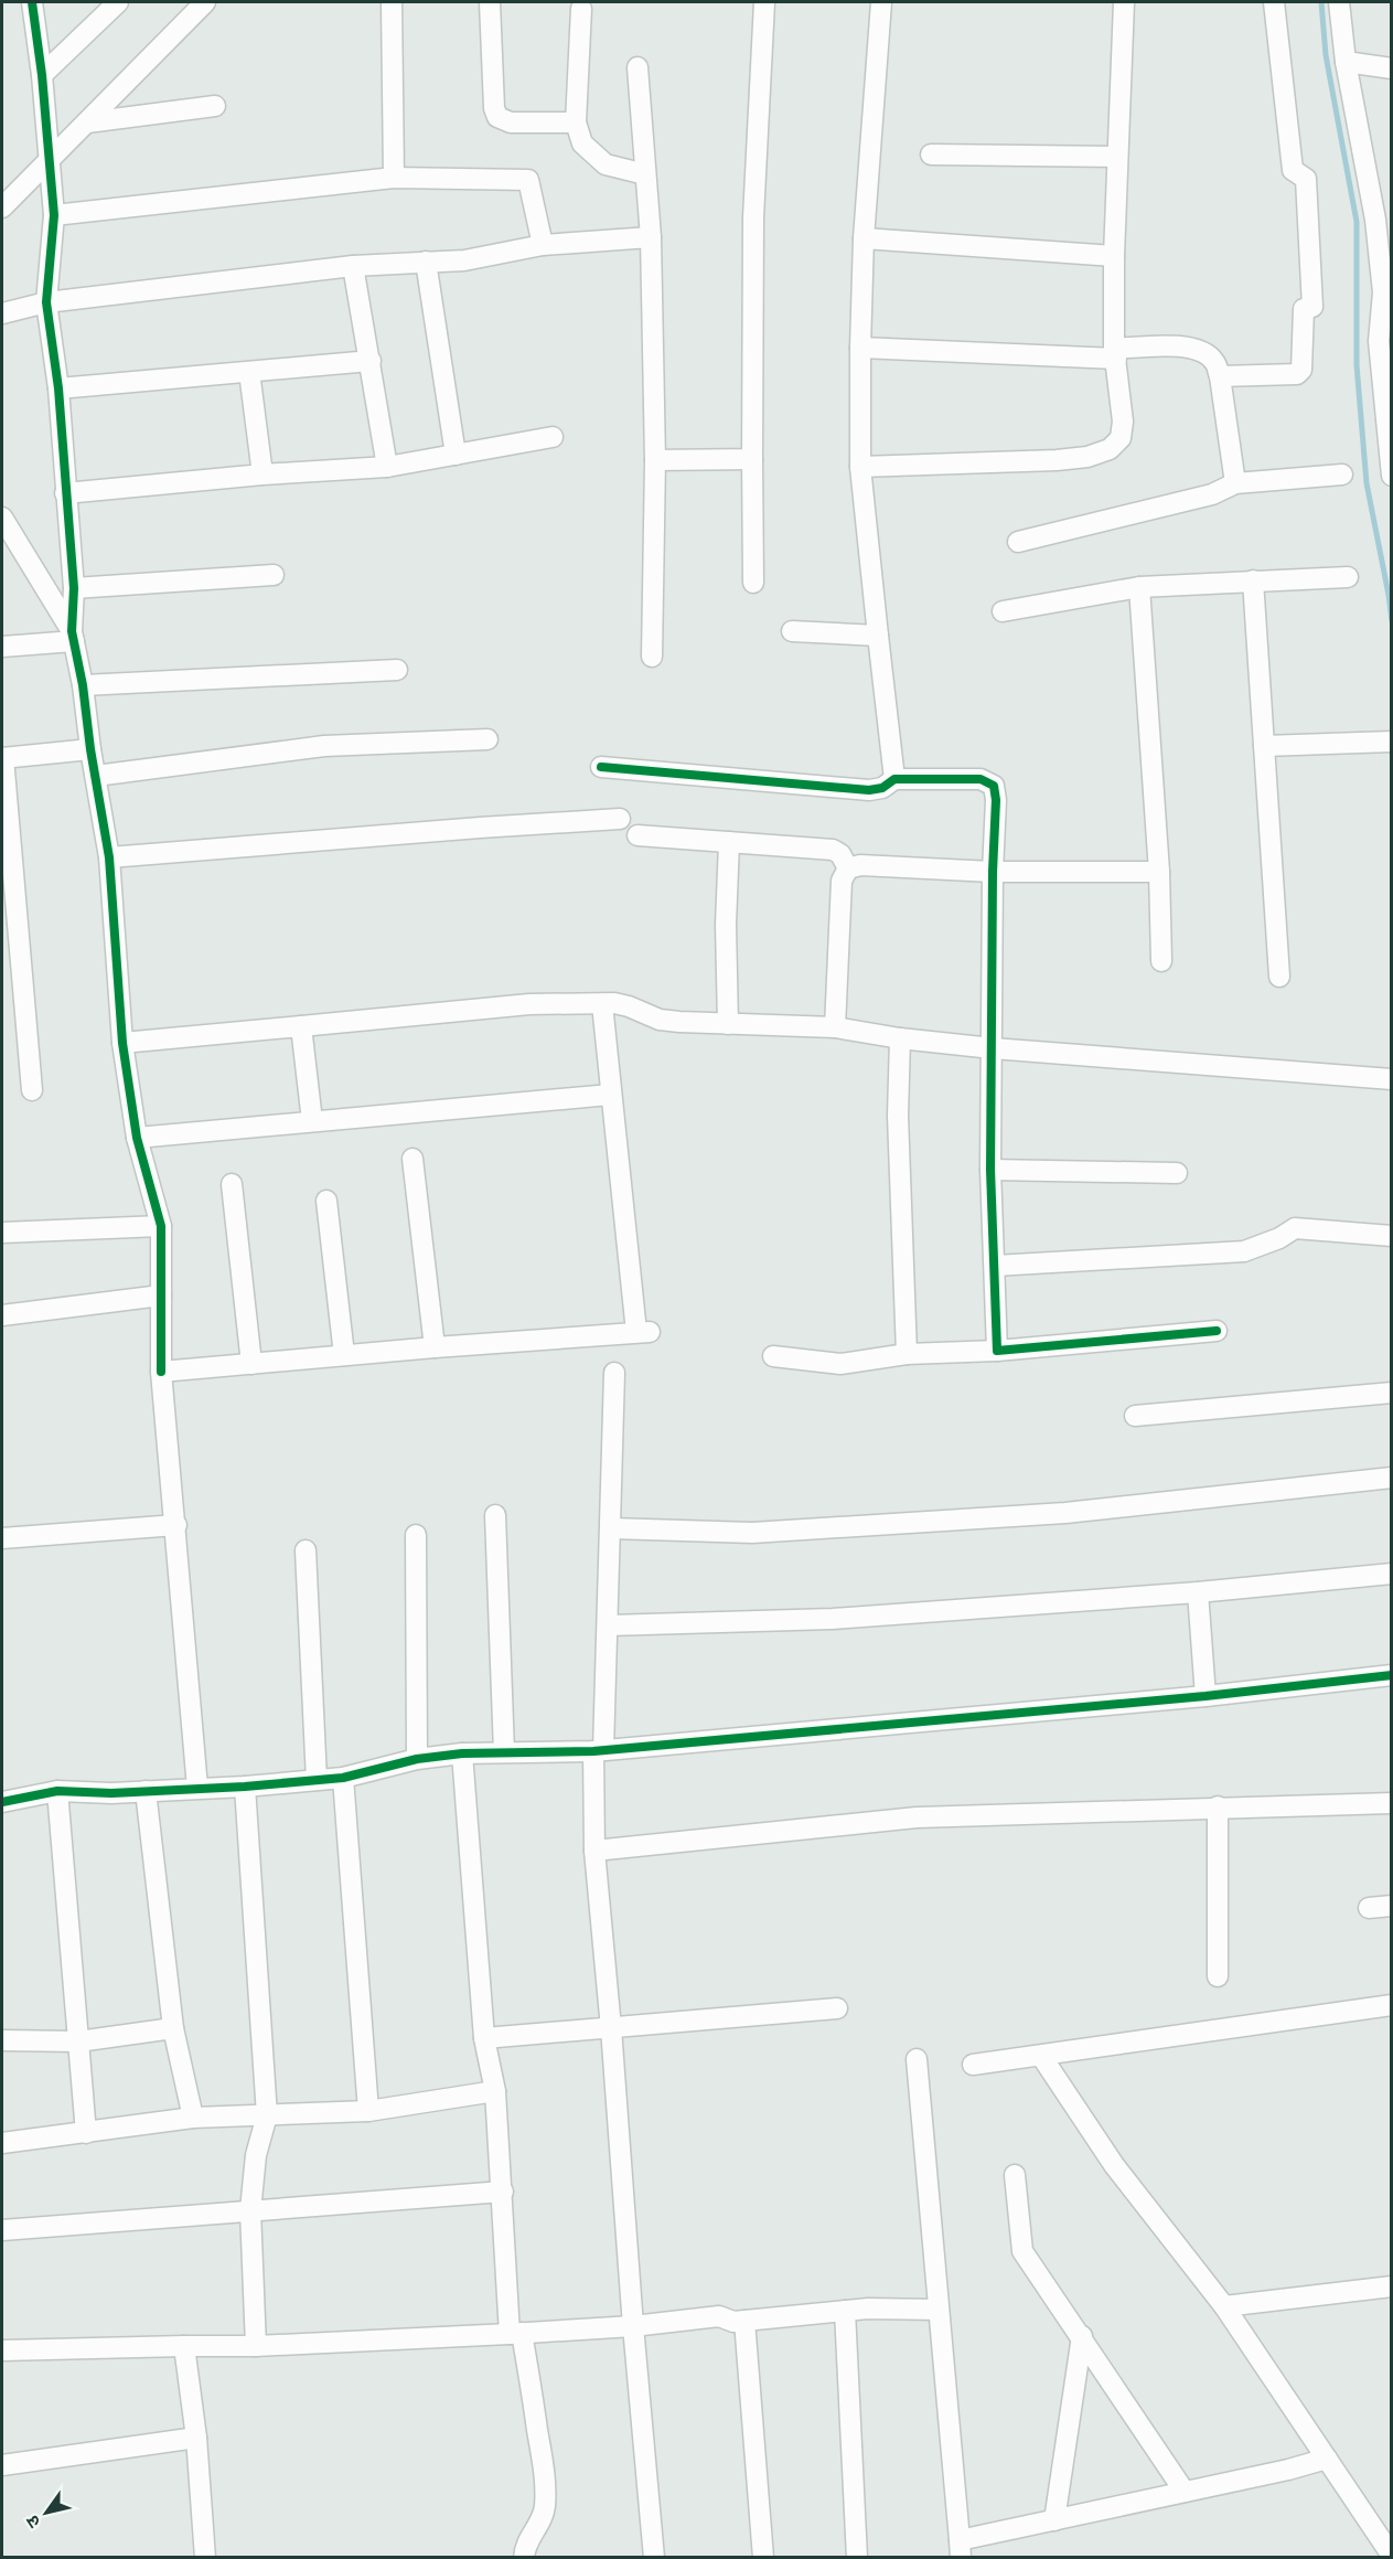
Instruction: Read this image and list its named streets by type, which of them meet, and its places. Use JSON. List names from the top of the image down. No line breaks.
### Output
{"north":"bottom left"}
